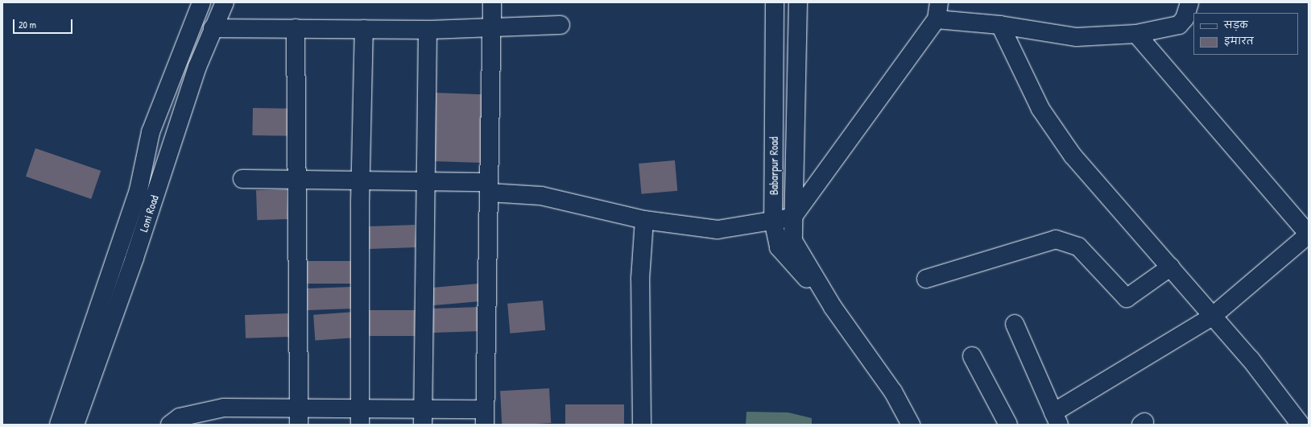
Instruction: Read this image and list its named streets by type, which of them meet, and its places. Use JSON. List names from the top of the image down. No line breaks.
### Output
{"streets":{"main road":["Babarpur Road","Loni Road"]},"legend":["सड़क","इमारत"],"scale_bar":"20 m"}
